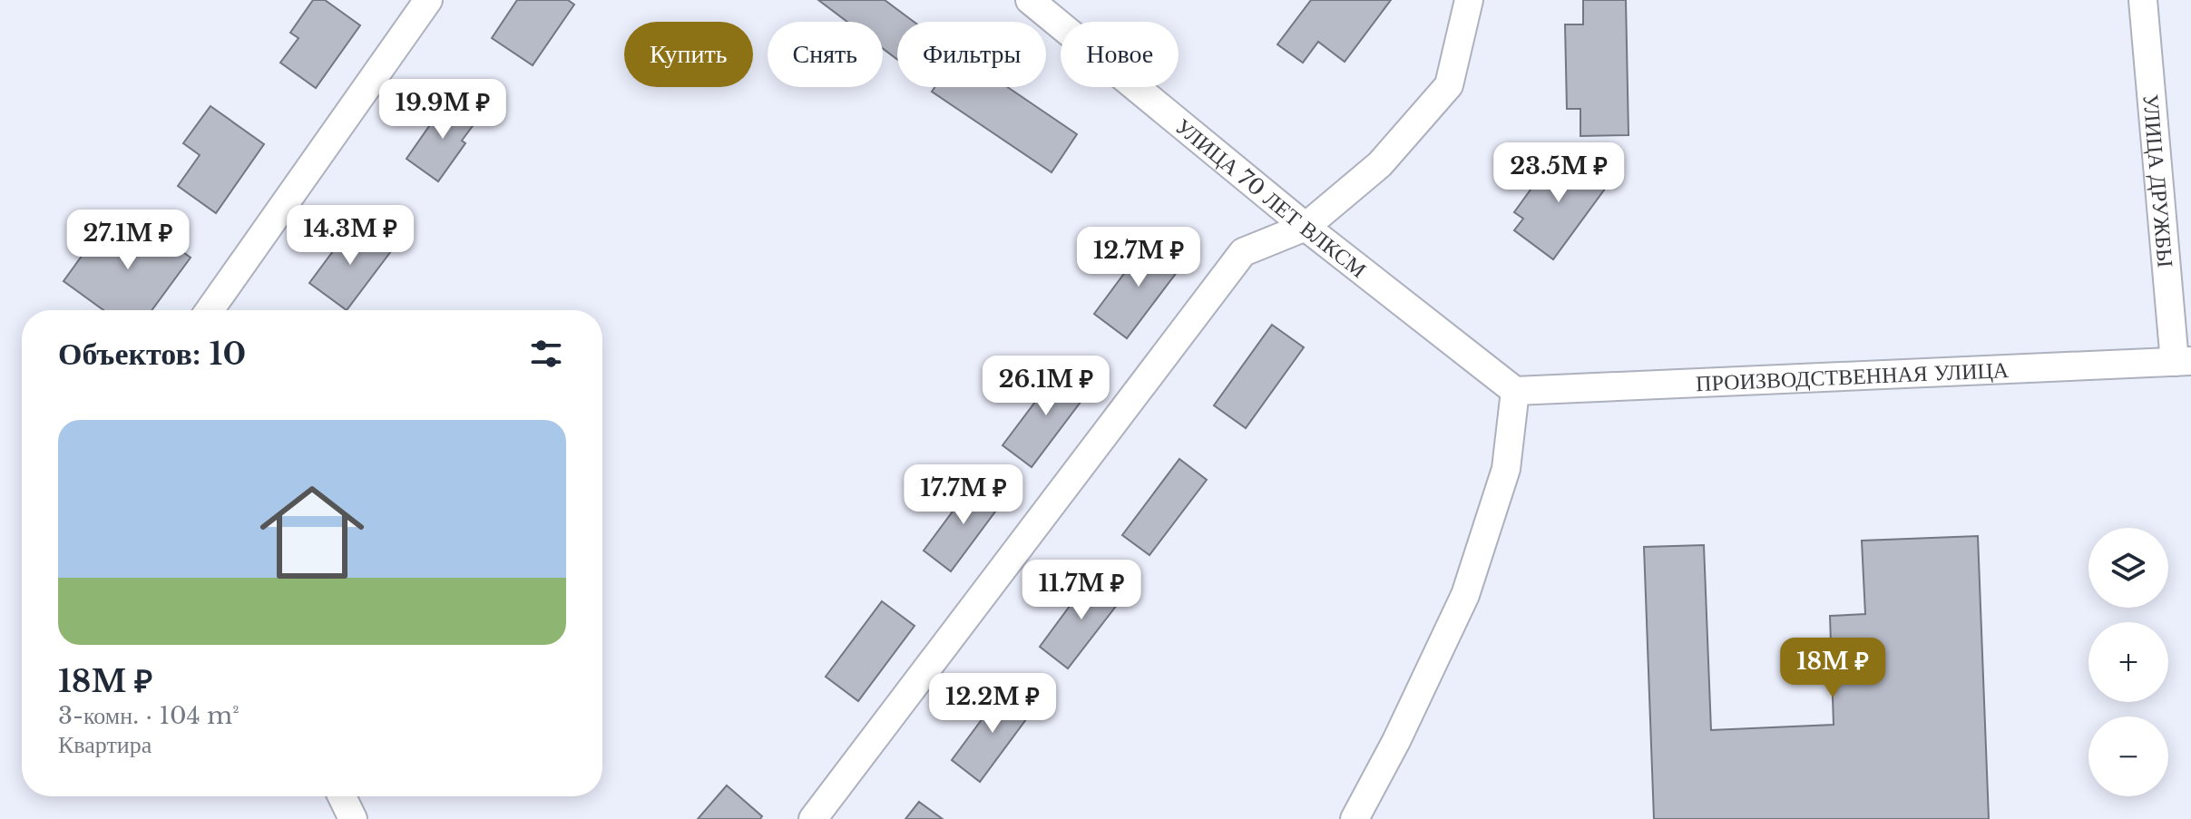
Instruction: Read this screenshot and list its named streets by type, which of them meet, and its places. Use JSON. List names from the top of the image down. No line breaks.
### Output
{"streets":{"street":["УЛИЦА ДРУЖБЫ","УЛИЦА 70 ЛЕТ ВЛКСМ","ПРОИЗВОДСТВЕННАЯ УЛИЦА"]},"crossings":[["УЛИЦА ДРУЖБЫ","ПРОИЗВОДСТВЕННАЯ УЛИЦА"],["УЛИЦА 70 ЛЕТ ВЛКСМ","ПРОИЗВОДСТВЕННАЯ УЛИЦА"]],"page":{"chip":["Купить","Снять","Фильтры","Новое"],"price":["19.9M ₽","23.5M ₽","14.3M ₽","27.1M ₽","12.7M ₽","26.1M ₽","17.7M ₽","11.7M ₽","18M ₽","12.2M ₽"],"heading":"Объектов: 10","list":[{"name":"18M ₽","note":"3-комн. · 104 m² · Квартира"}],"map_buttons":["+","−"]}}
